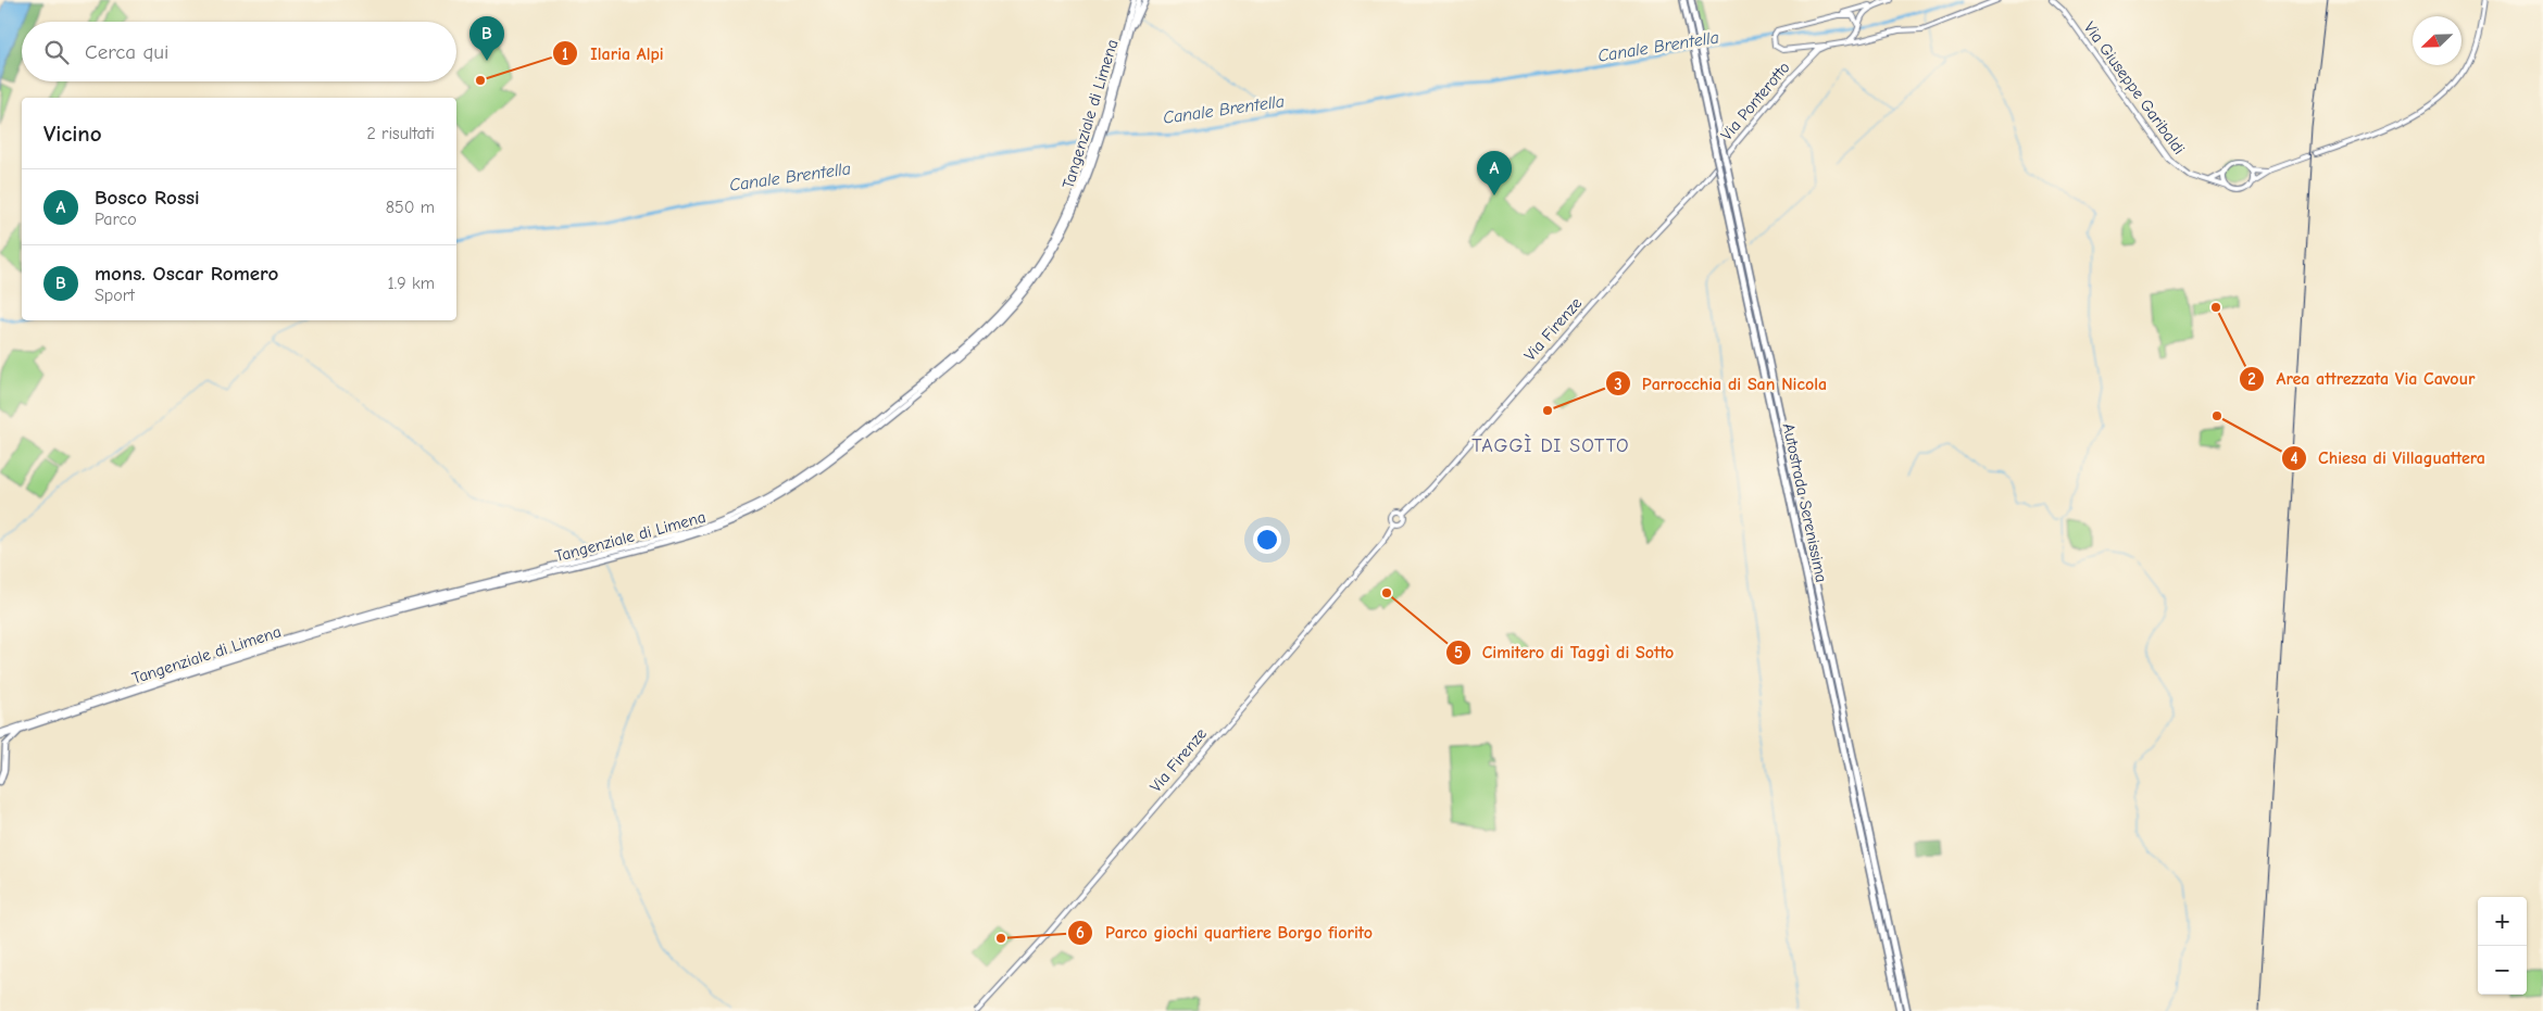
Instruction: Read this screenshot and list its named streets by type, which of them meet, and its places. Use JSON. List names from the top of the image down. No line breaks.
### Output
{"streets":{"highway":["Tangenziale di Limena","Autostrada Serenissima"],"main road":["Via Giuseppe Garibaldi","Via Ponterotto","Via Firenze"]},"crossings":[["Via Ponterotto","Via Firenze"]],"districts":["TAGGÌ DI SOTTO"],"water":["Canale Brentella"],"places":["Ilaria Alpi","Area attrezzata Via Cavour","Parrocchia di San Nicola","Chiesa di Villaguattera","Cimitero di Taggì di Sotto","Parco giochi quartiere Borgo fiorito"],"north":"bottom left","page":{"pins":["B","A"],"search":"Cerca qui","heading":["Vicino","2 risultati"],"list":[{"mark":"A","name":"Bosco Rossi","note":"Parco","value":"850 m"},{"mark":"B","name":"mons. Oscar Romero","note":"Sport","value":"1.9 km"}],"map_buttons":["+","−"]}}
